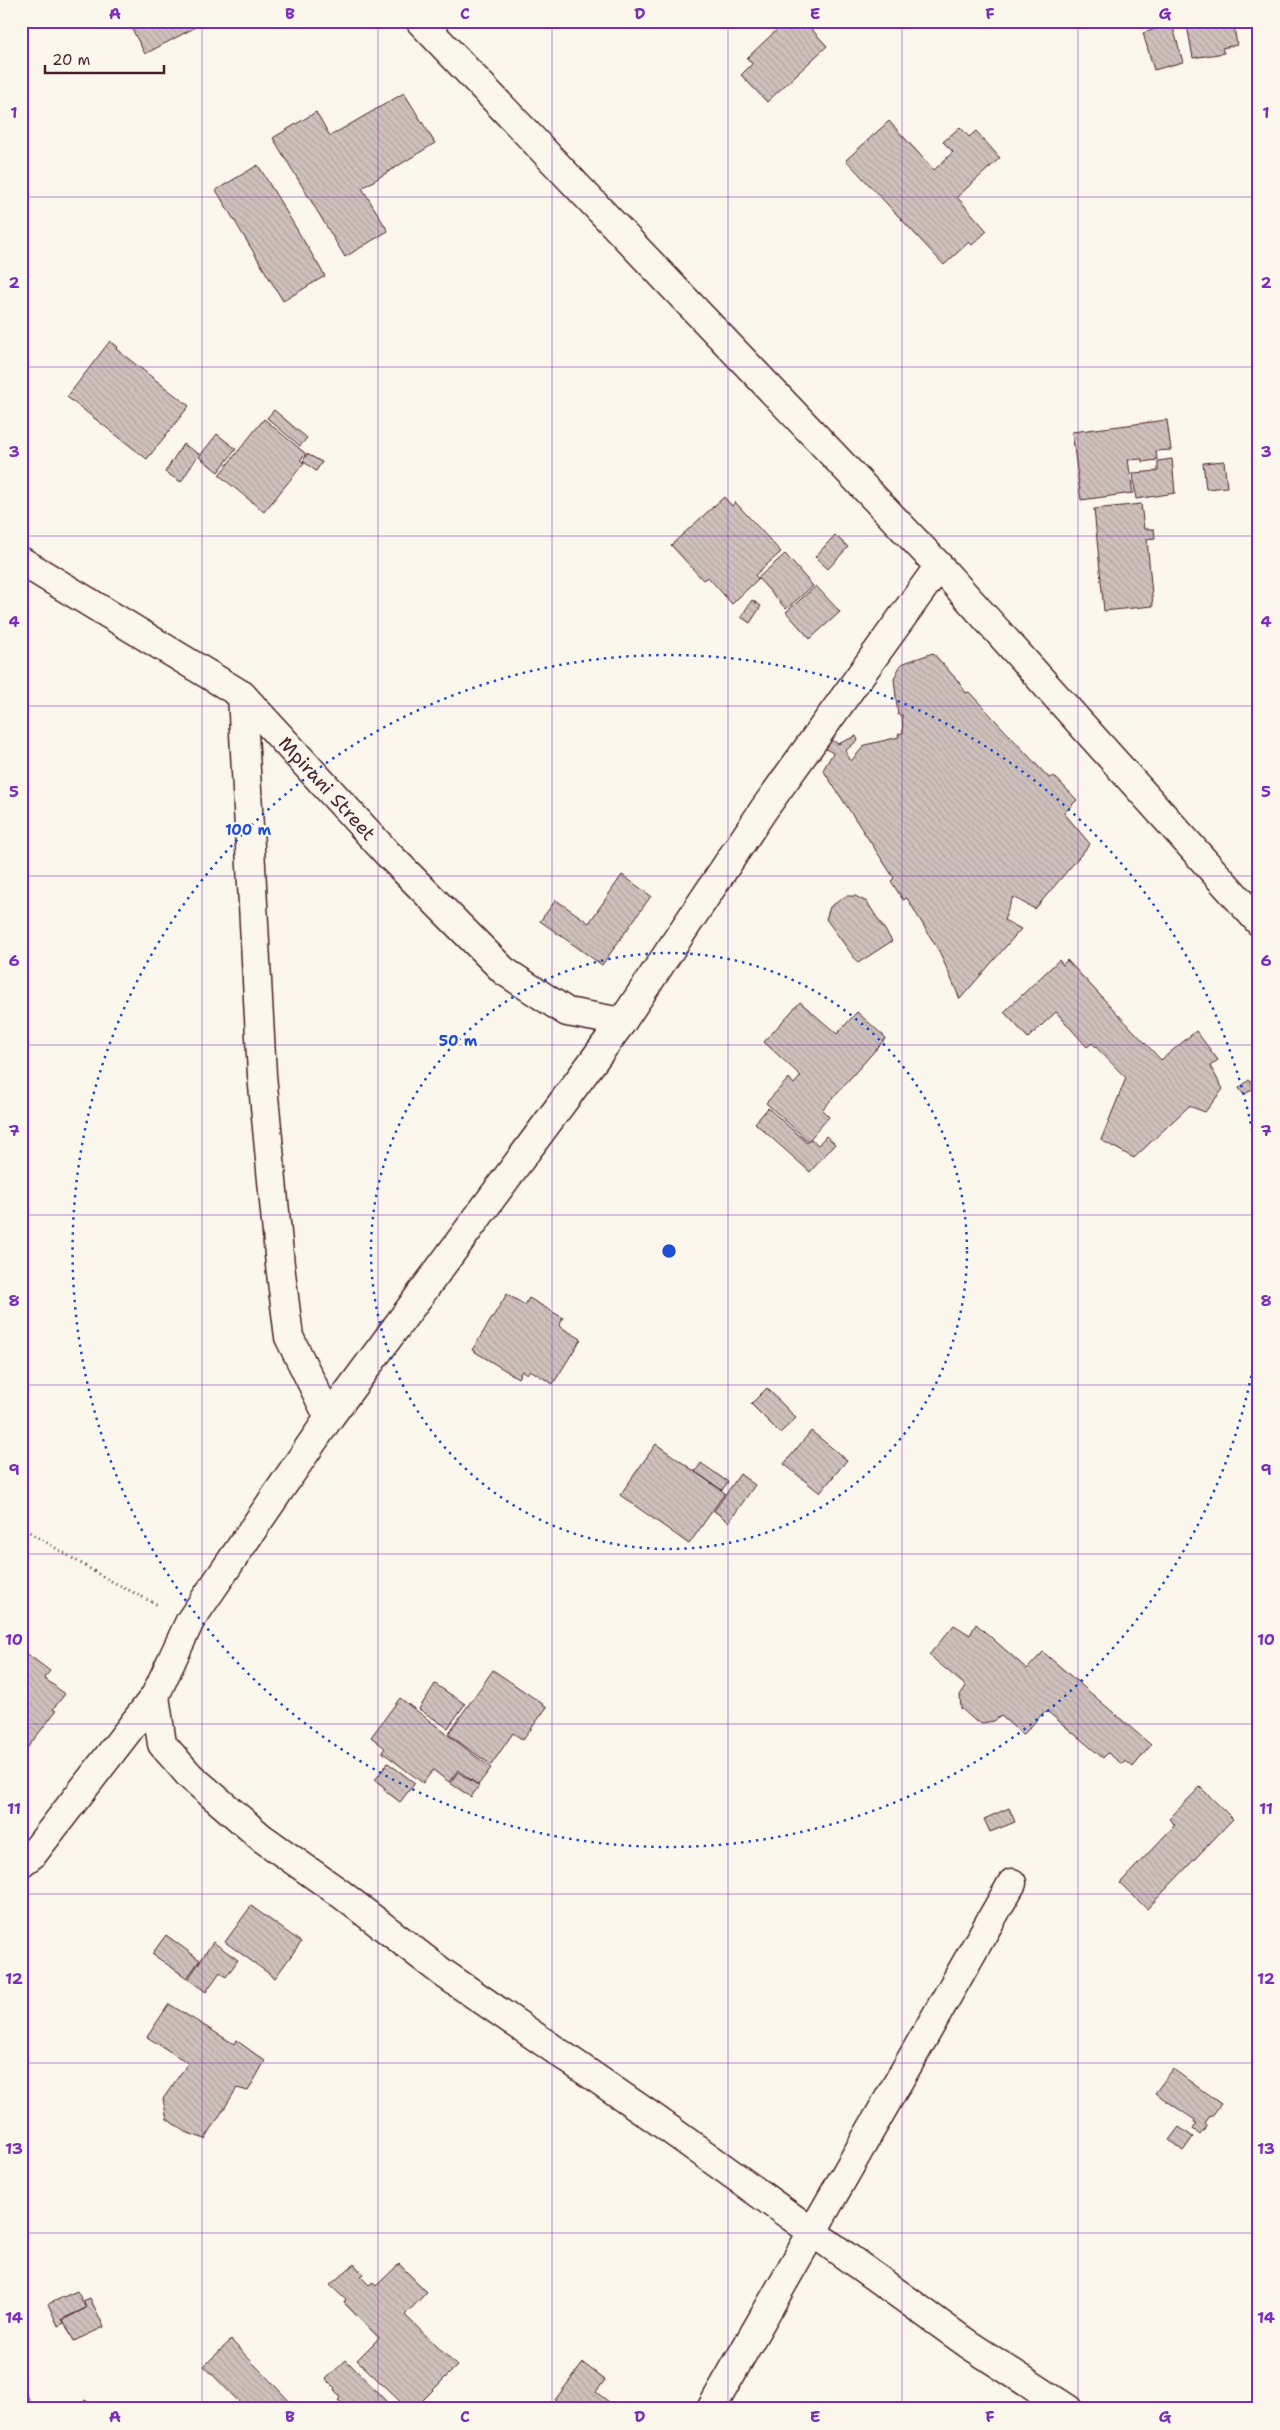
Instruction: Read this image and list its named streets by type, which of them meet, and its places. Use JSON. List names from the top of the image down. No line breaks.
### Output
{"streets":{"street":["Mpirani Street"]},"scale_bar":"20 m","grid":{"columns":["A","B","C","D","E","F","G"],"rows":["1","2","3","4","5","6","7","8","9","10","11","12","13","14"]},"rings":["100 m","50 m"]}
